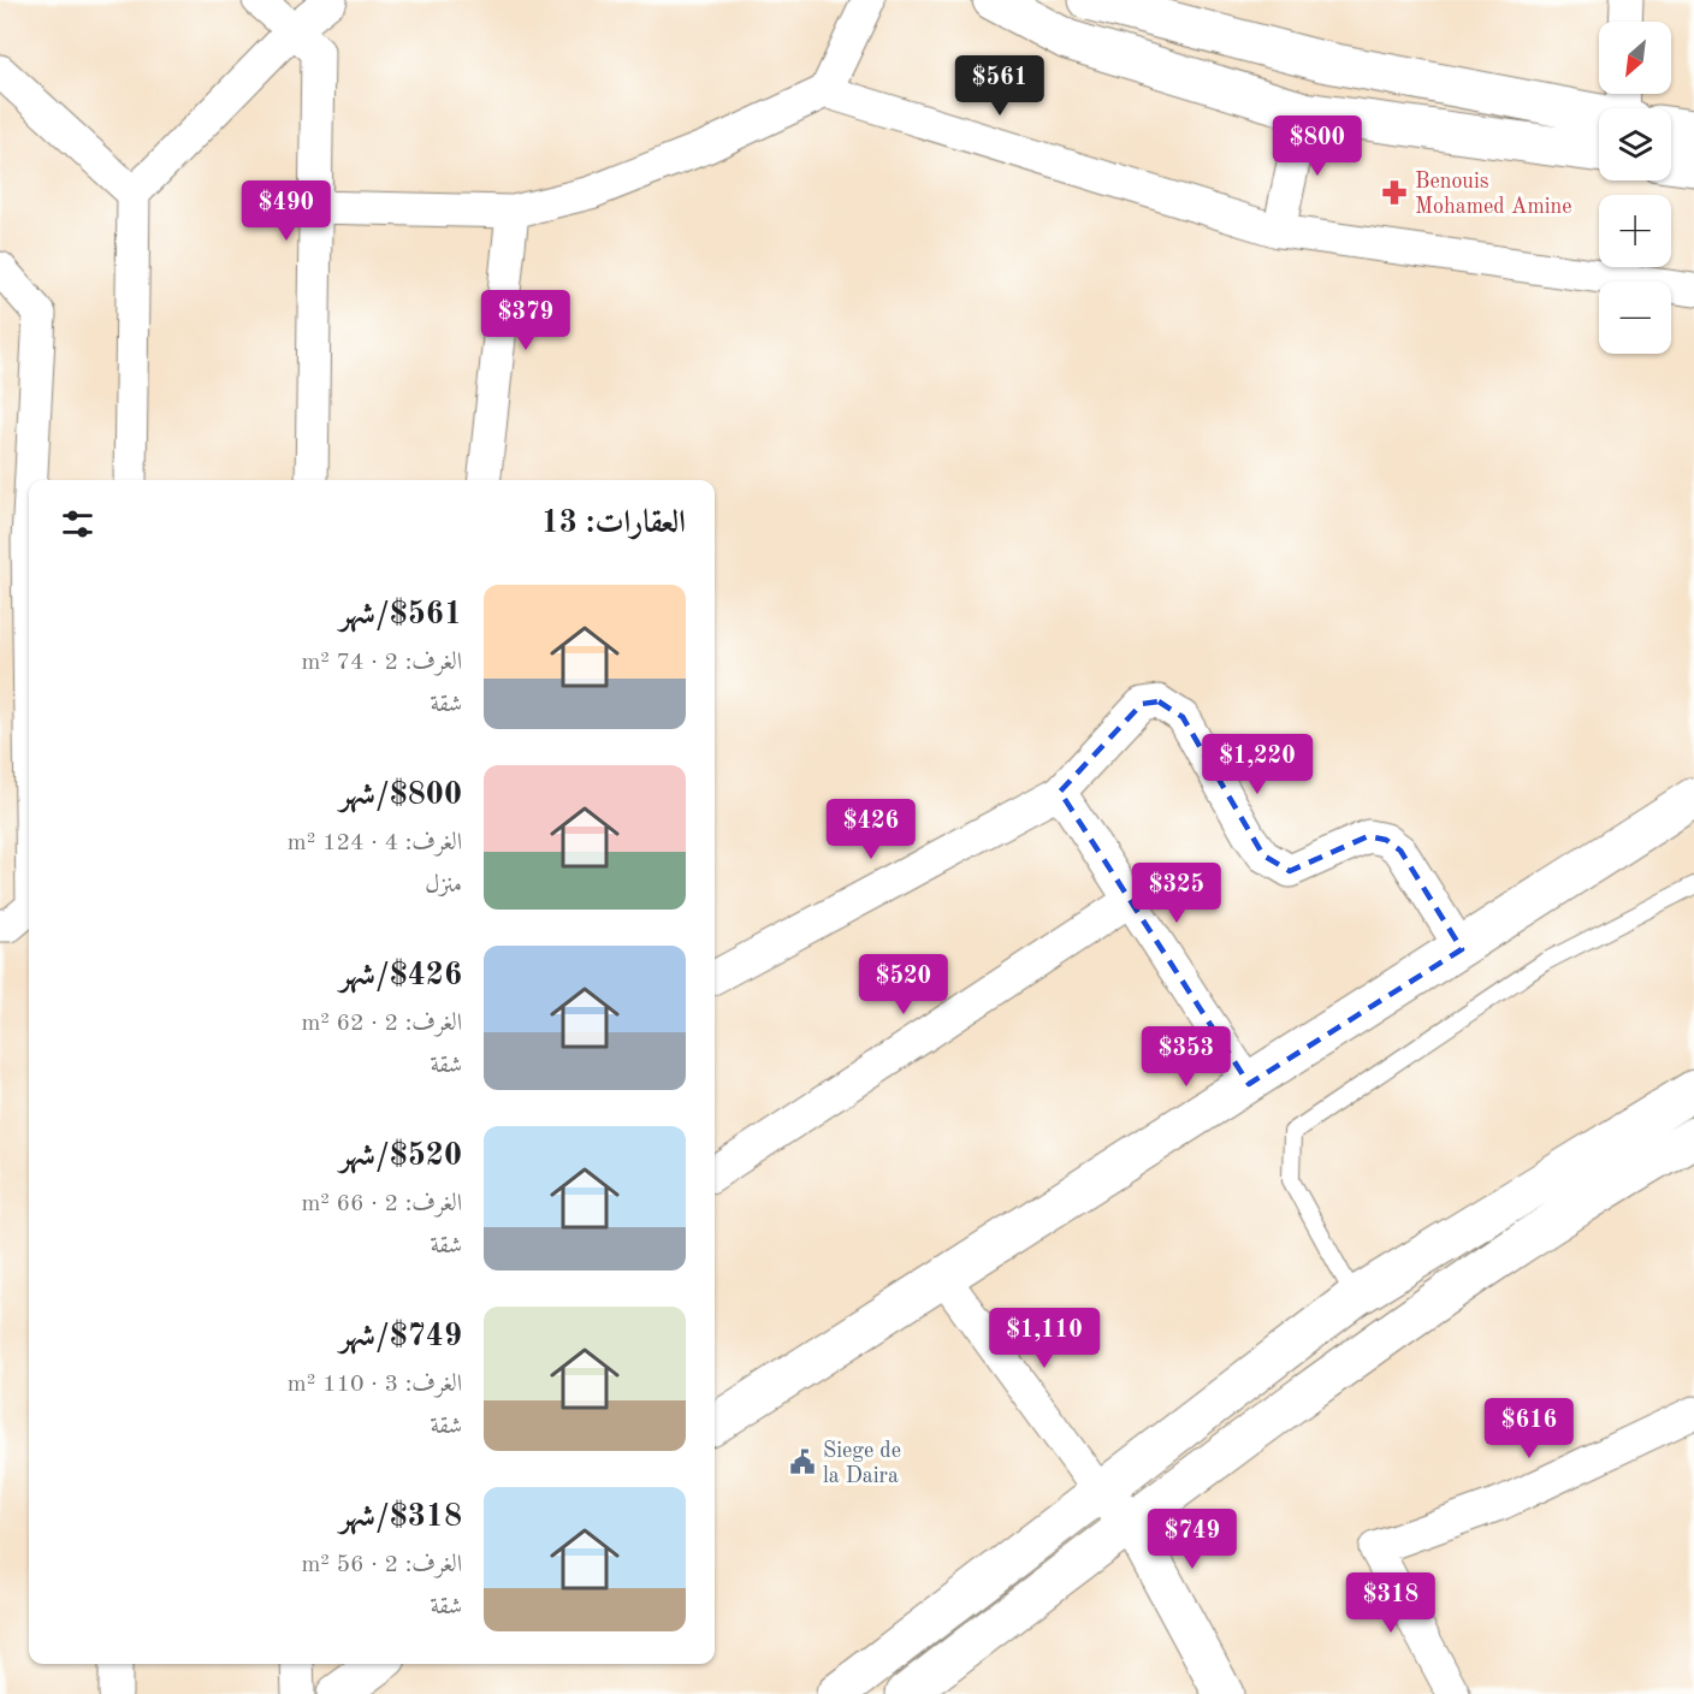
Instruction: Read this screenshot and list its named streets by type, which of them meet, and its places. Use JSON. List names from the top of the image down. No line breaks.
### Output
{"places":{"pharmacy":["Benouis Mohamed Amine"],"public building":["Siege de la Daira"]},"north":"bottom left","page":{"map_buttons":["+","−"],"price":["$561","$800","$490","$379","$1,220","$426","$325","$520","$353","$1,110","$616","$749","$318"],"heading":"العقارات: 13","list":[{"name":"$561/شهر","note":"الغرف: 2 · 74 m² · شقة"},{"name":"$800/شهر","note":"الغرف: 4 · 124 m² · منزل"},{"name":"$426/شهر","note":"الغرف: 2 · 62 m² · شقة"},{"name":"$520/شهر","note":"الغرف: 2 · 66 m² · شقة"},{"name":"$749/شهر","note":"الغرف: 3 · 110 m² · شقة"},{"name":"$318/شهر","note":"الغرف: 2 · 56 m² · شقة"}]}}
